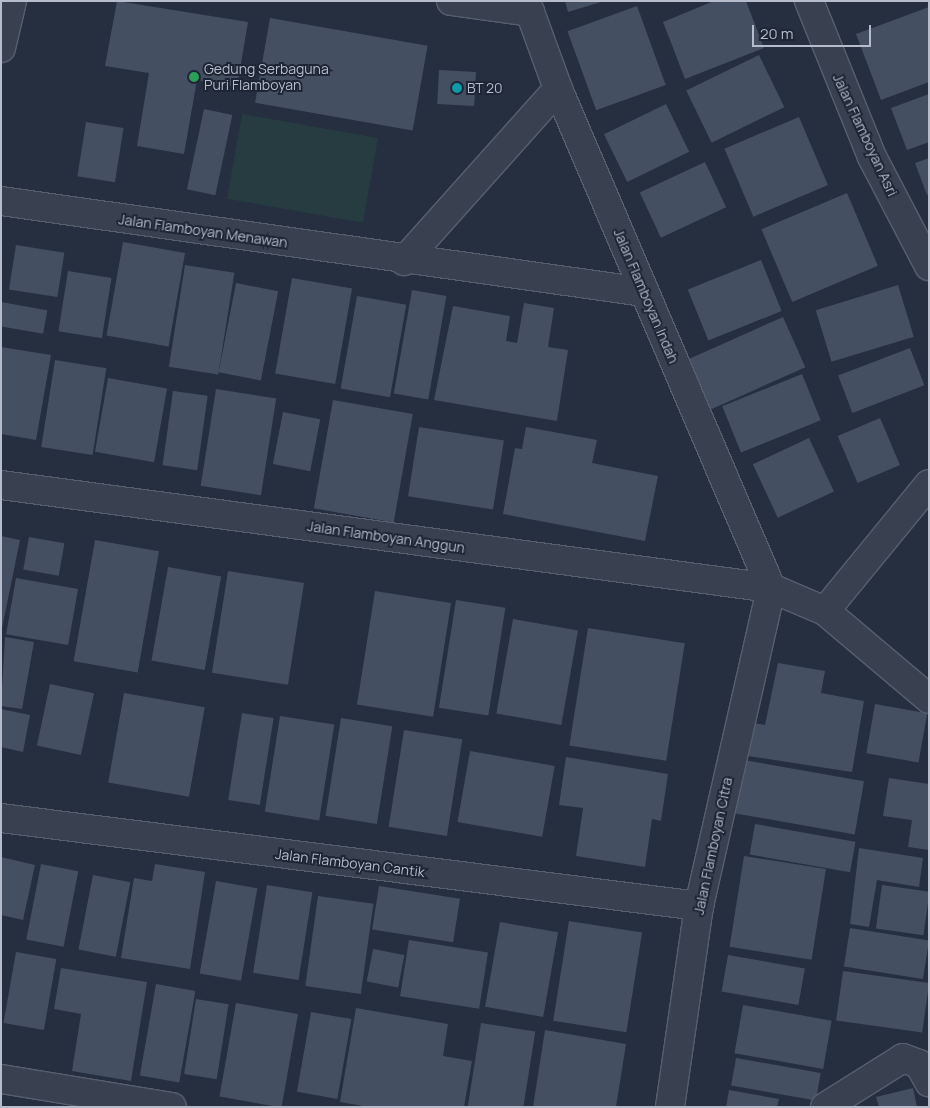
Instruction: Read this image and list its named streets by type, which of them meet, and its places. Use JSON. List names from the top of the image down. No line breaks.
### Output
{"streets":{"street":["Jalan Flamboyan Asri","Jalan Flamboyan Menawan","Jalan Flamboyan Indah","Jalan Flamboyan Anggun","Jalan Flamboyan Citra","Jalan Flamboyan Cantik"]},"crossings":[["Jalan Flamboyan Menawan","Jalan Flamboyan Indah"],["Jalan Flamboyan Indah","Jalan Flamboyan Anggun"],["Jalan Flamboyan Indah","Jalan Flamboyan Citra"],["Jalan Flamboyan Anggun","Jalan Flamboyan Citra"],["Jalan Flamboyan Citra","Jalan Flamboyan Cantik"]],"places":["Gedung Serbaguna Puri Flamboyan","BT 20"],"scale_bar":"20 m"}
